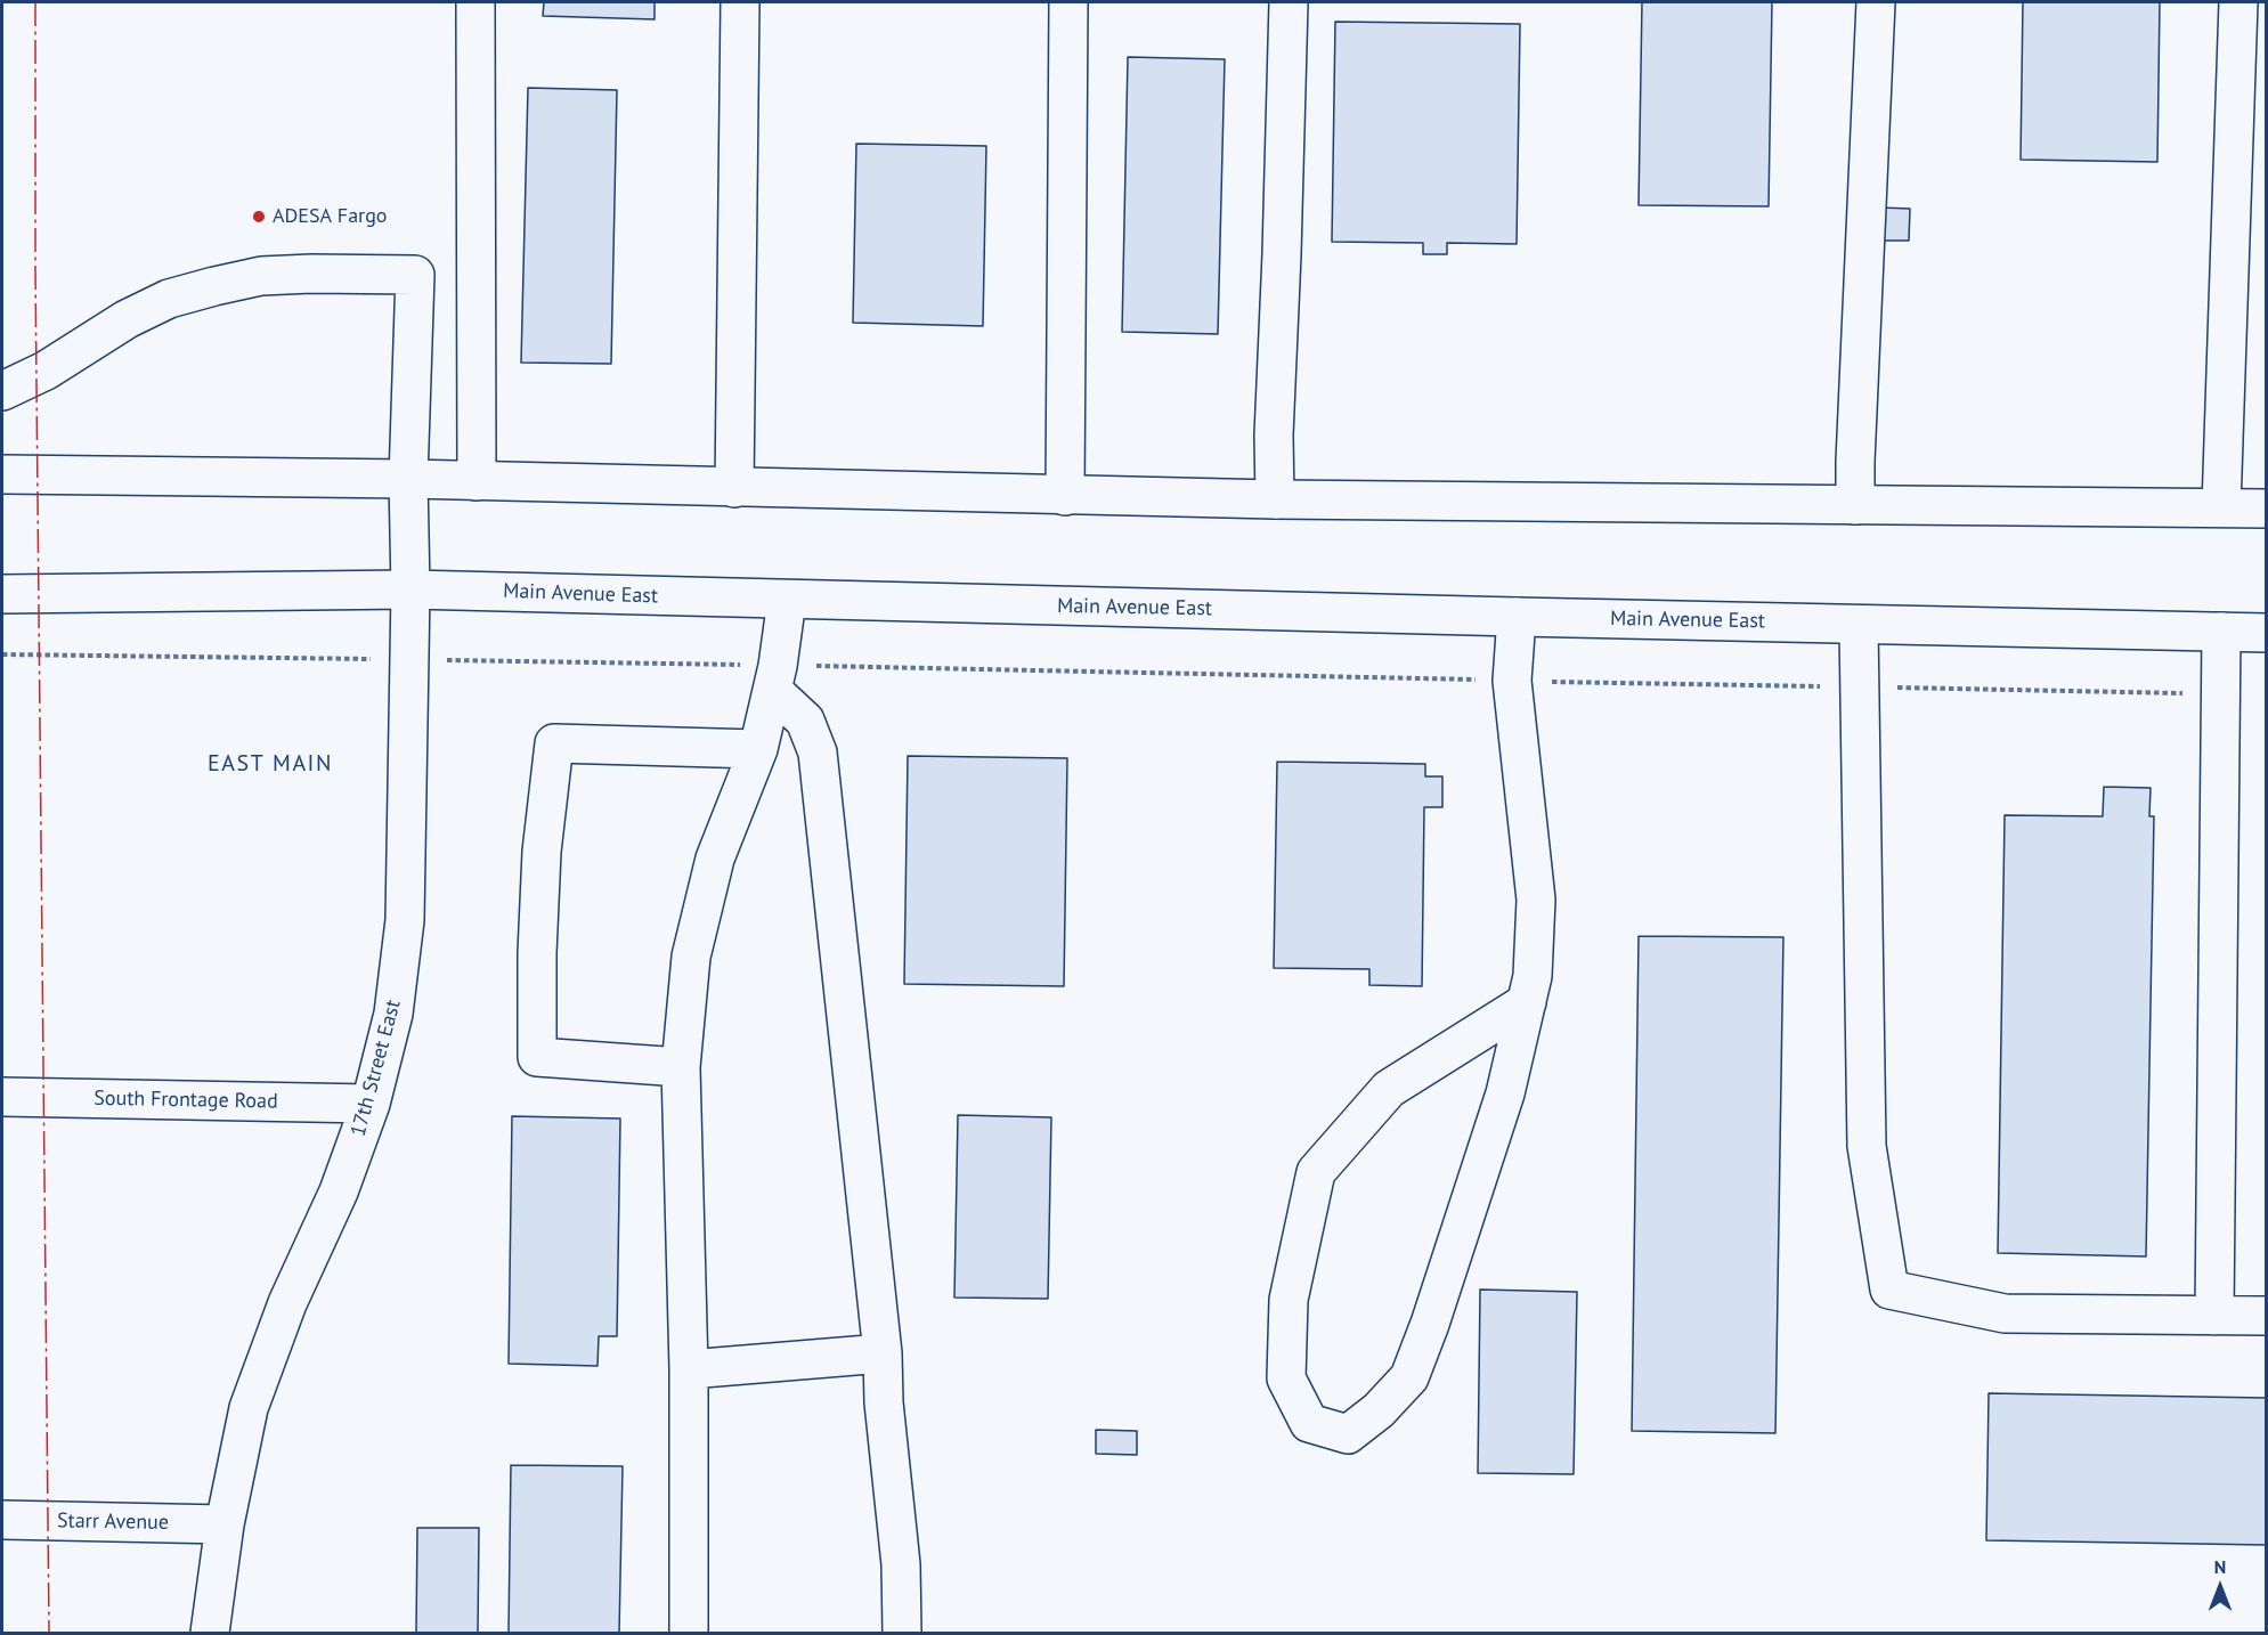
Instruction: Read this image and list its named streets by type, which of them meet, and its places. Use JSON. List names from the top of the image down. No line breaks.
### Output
{"streets":{"main road":["Main Avenue East","17th Street East","South Frontage Road","Starr Avenue"]},"crossings":[["Main Avenue East","17th Street East"],["17th Street East","South Frontage Road"],["17th Street East","Starr Avenue"]],"districts":["EAST MAIN"],"places":["ADESA Fargo"],"north":"top"}
